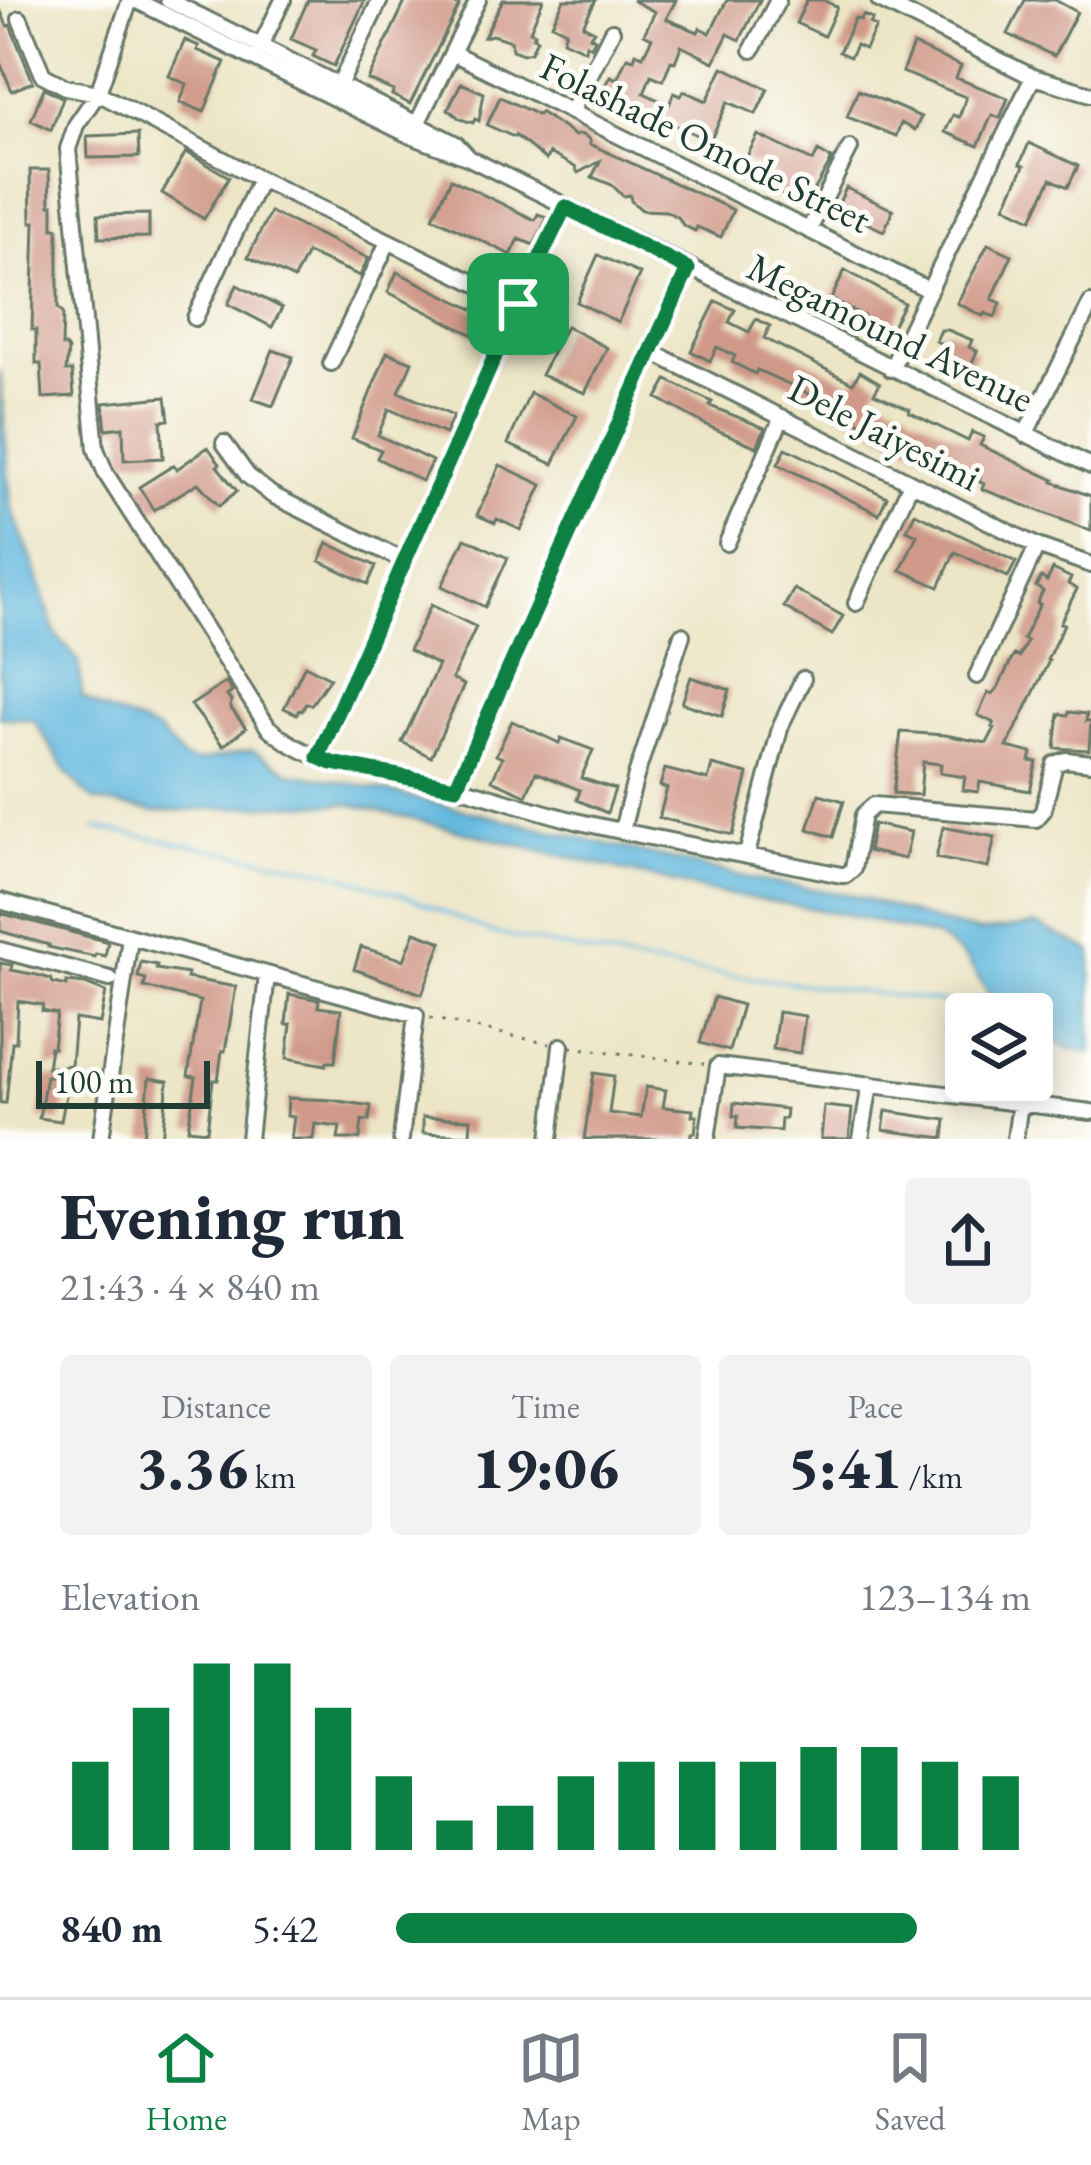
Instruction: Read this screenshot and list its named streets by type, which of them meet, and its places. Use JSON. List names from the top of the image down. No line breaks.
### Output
{"streets":{"street":["Folashade Omode Street","Megamound Avenue","Dele Jaiyesimi"]},"scale_bar":"100 m","page":{"scale":"100 m","heading":["Evening run","21:43 · 4 × 840 m"],"stats":[["Distance","3.36 km"],["Time","19:06"],["Pace","5:41 /km"]],"chart":["Elevation","123–134 m"],"list":[{"name":"840 m","note":"5:42"}],"tabs":["Home","Map","Saved"]}}
